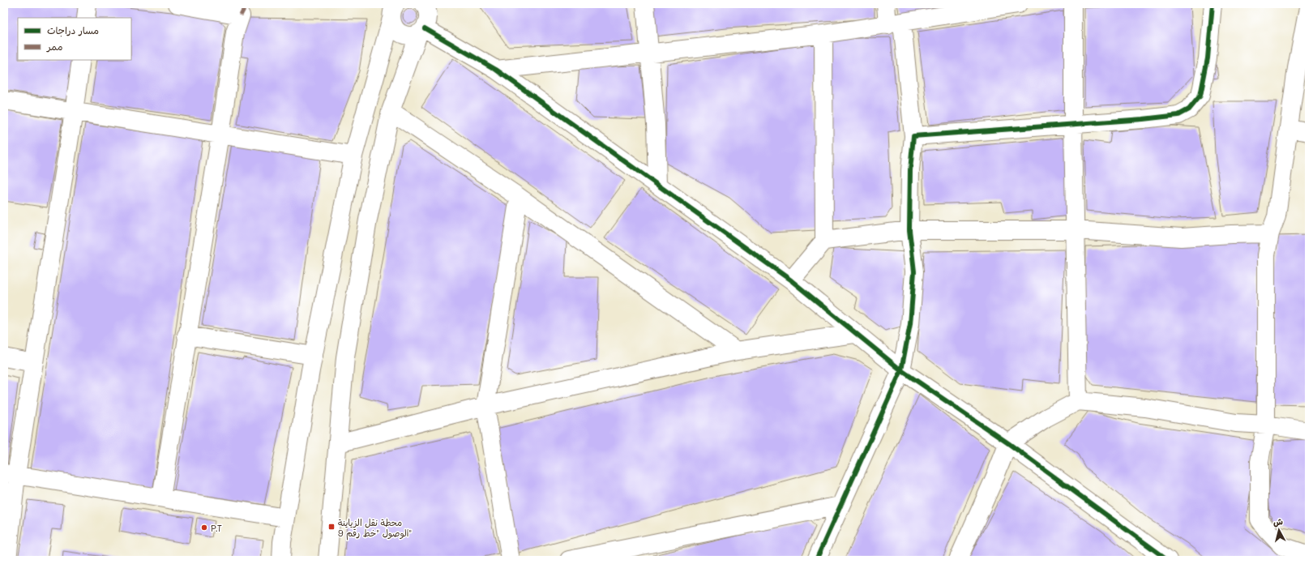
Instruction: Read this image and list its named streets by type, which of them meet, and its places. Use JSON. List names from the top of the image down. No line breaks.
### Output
{"places":{"transit":["محطة نقل الزياينة الوصول \"خط رقم 9\""],"other":["P.T"]},"legend":["مسار دراجات","ممر"],"north":"top"}
